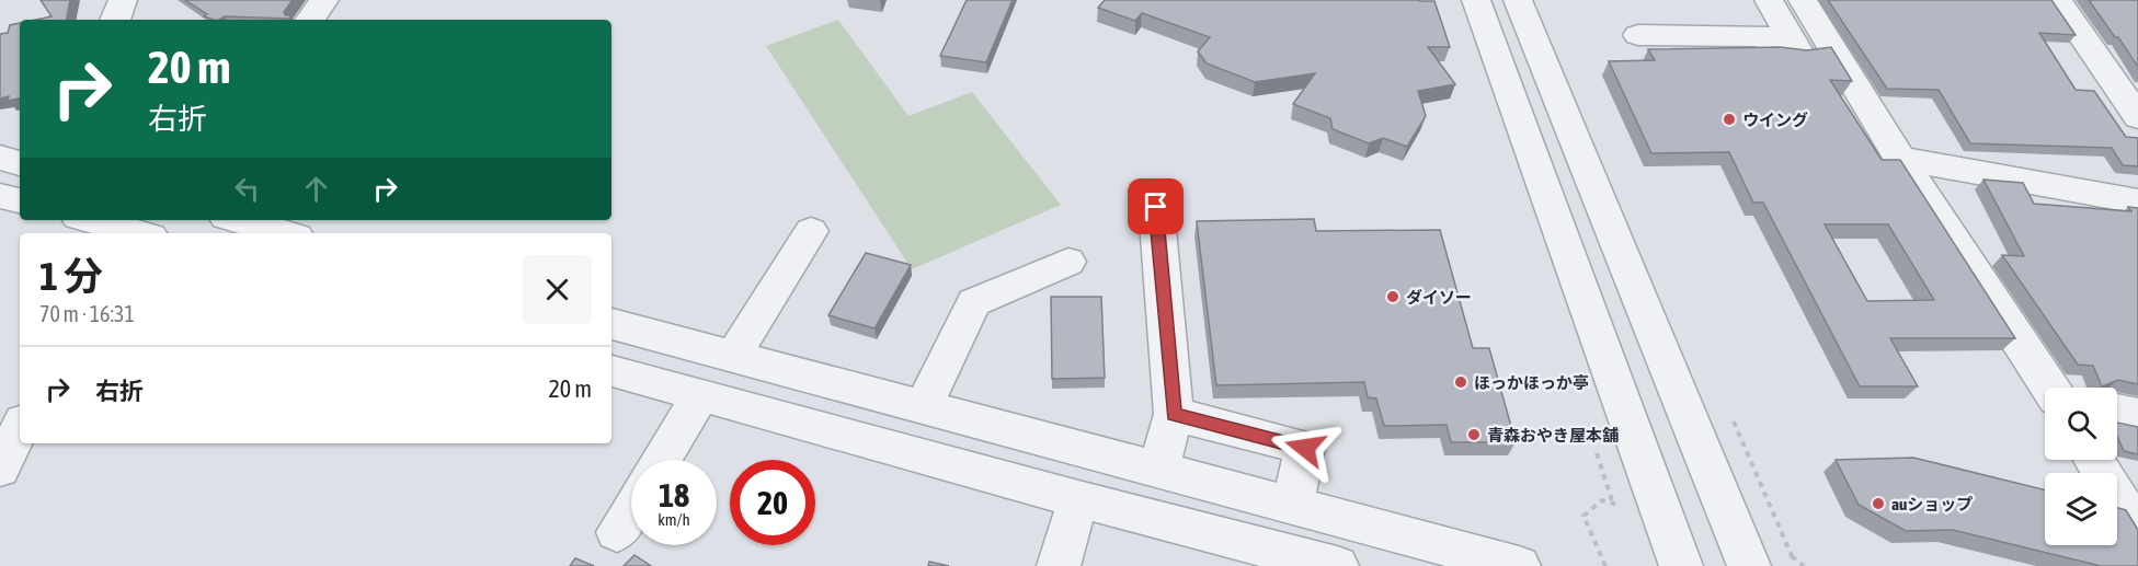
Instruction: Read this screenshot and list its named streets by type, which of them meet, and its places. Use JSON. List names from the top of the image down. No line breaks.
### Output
{"places":["ウイング","ダイソー","ほっかほっか亭","青森おやき屋本舗","auショップ"],"page":{"turn":["20 m","右折"],"heading":["1 分","70 m · 16:31"],"list":[{"name":"右折","value":"20 m"}],"speed":"18 km/h","limit":"20"}}
